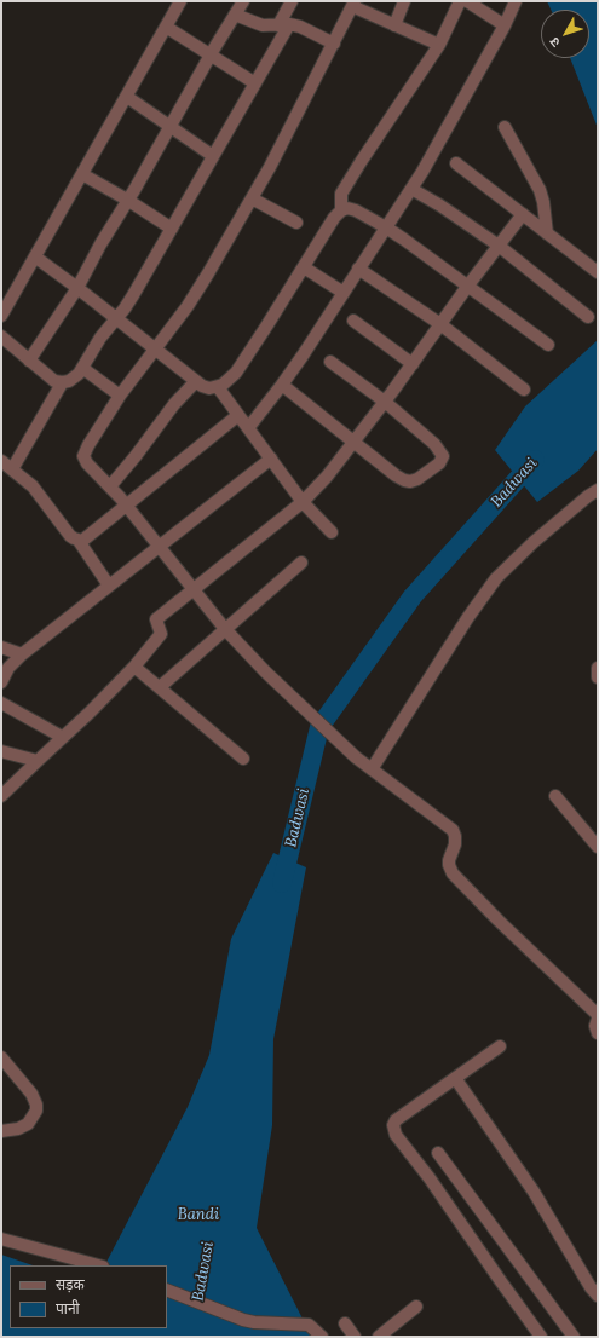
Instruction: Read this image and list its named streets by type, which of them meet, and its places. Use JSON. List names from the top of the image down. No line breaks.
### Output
{"water":["Badwasi","Bandi"],"legend":["सड़क","पानी"],"north":"bottom left"}
